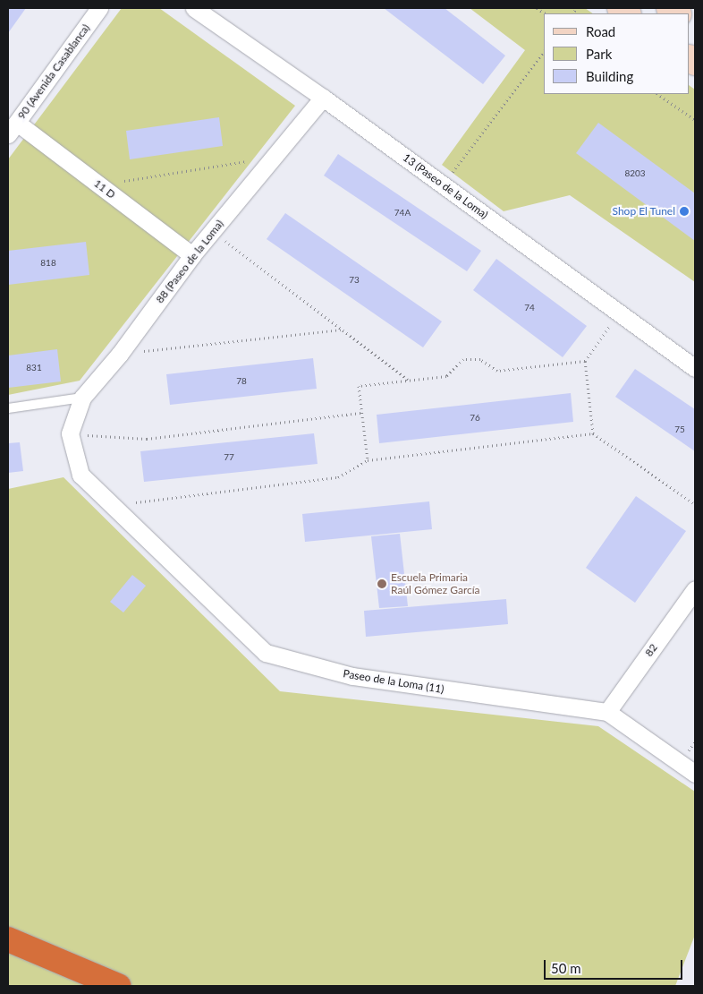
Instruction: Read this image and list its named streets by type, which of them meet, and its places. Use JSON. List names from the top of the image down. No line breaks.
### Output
{"streets":{"street":["90 (Avenida Casablanca)","13 (Paseo de la Loma)","11 D","88 (Paseo de la Loma)","82","Paseo de la Loma (11)"]},"crossings":[["90 (Avenida Casablanca)","11 D"],["13 (Paseo de la Loma)","88 (Paseo de la Loma)"],["11 D","88 (Paseo de la Loma)"],["88 (Paseo de la Loma)","Paseo de la Loma (11)"],["82","Paseo de la Loma (11)"]],"places":["Shop El Tunel","Escuela Primaria Raúl Gómez García"],"house_numbers":["8203","74A","818","73","74","831","78","76","75","77"],"legend":["Road","Park","Building"],"scale_bar":"50 m"}
